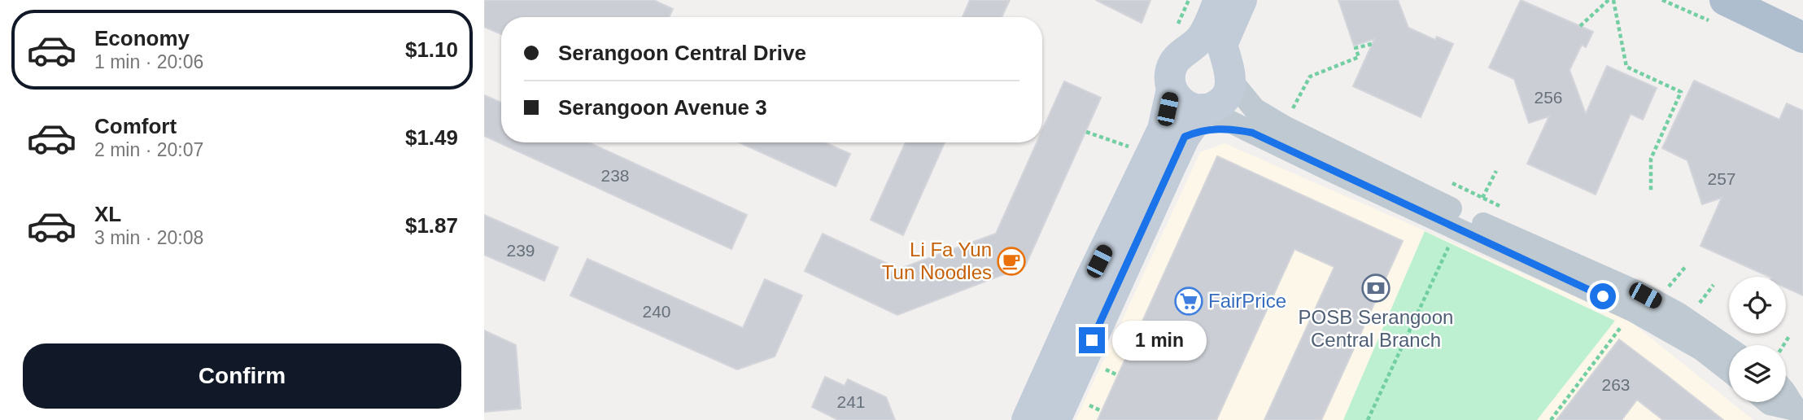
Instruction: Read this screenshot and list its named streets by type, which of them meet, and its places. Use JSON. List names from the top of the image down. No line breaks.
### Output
{"places":{"cafe":["Li Fa Yun Tun Noodles"],"bank":["POSB Serangoon Central Branch"],"supermarket":["FairPrice"]},"house_numbers":["256","238","257","239","240","263","241"],"page":{"list":[{"name":"Economy","note":"1 min · 20:06","value":"$1.10"},{"name":"Comfort","note":"2 min · 20:07","value":"$1.49"},{"name":"XL","note":"3 min · 20:08","value":"$1.87"}],"banner":["Serangoon Central Drive","Serangoon Avenue 3"],"bubble":"1 min","buttons":"Confirm"}}
